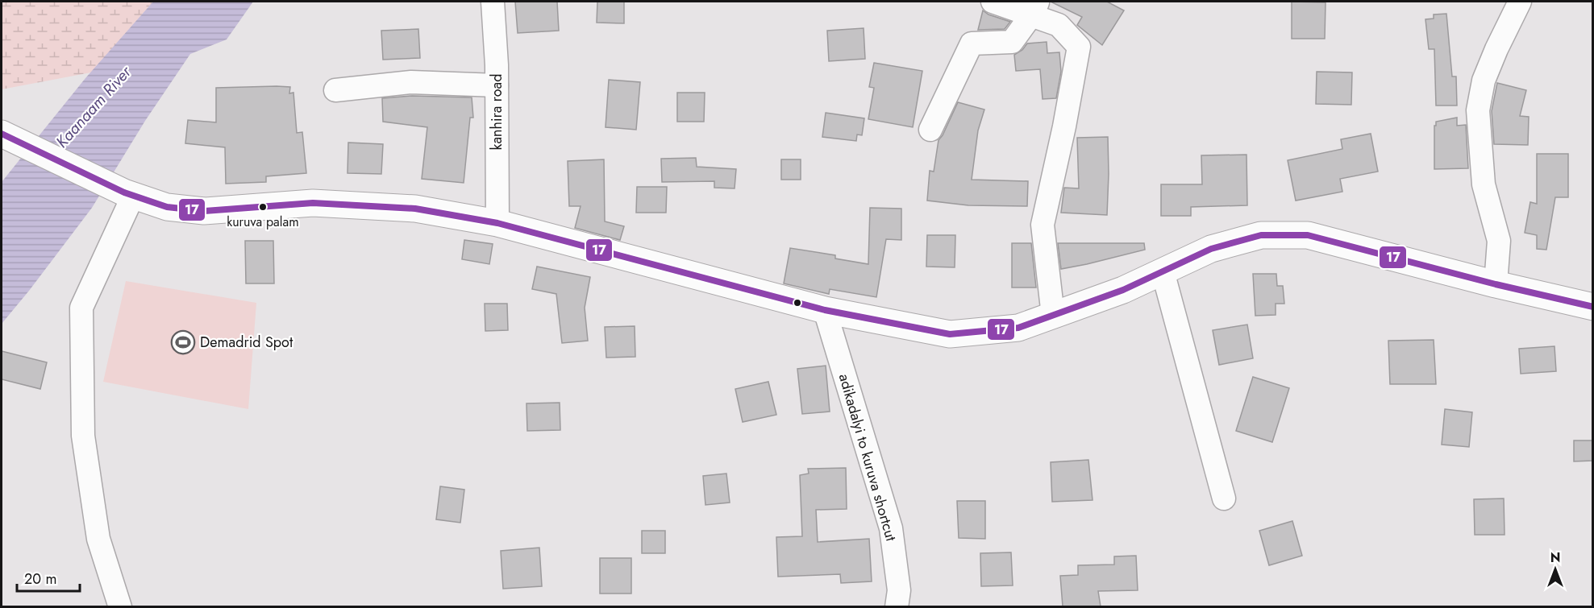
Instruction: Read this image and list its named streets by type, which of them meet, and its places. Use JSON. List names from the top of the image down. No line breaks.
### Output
{"streets":{"street":["kanhira road","adikadalyi to kuruva shortcut"]},"water":["Kaanaam River"],"places":{"other":["kuruva palam"],"sports":["Demadrid Spot"]},"lines":["transit line 17"],"scale_bar":"20 m","north":"top"}
